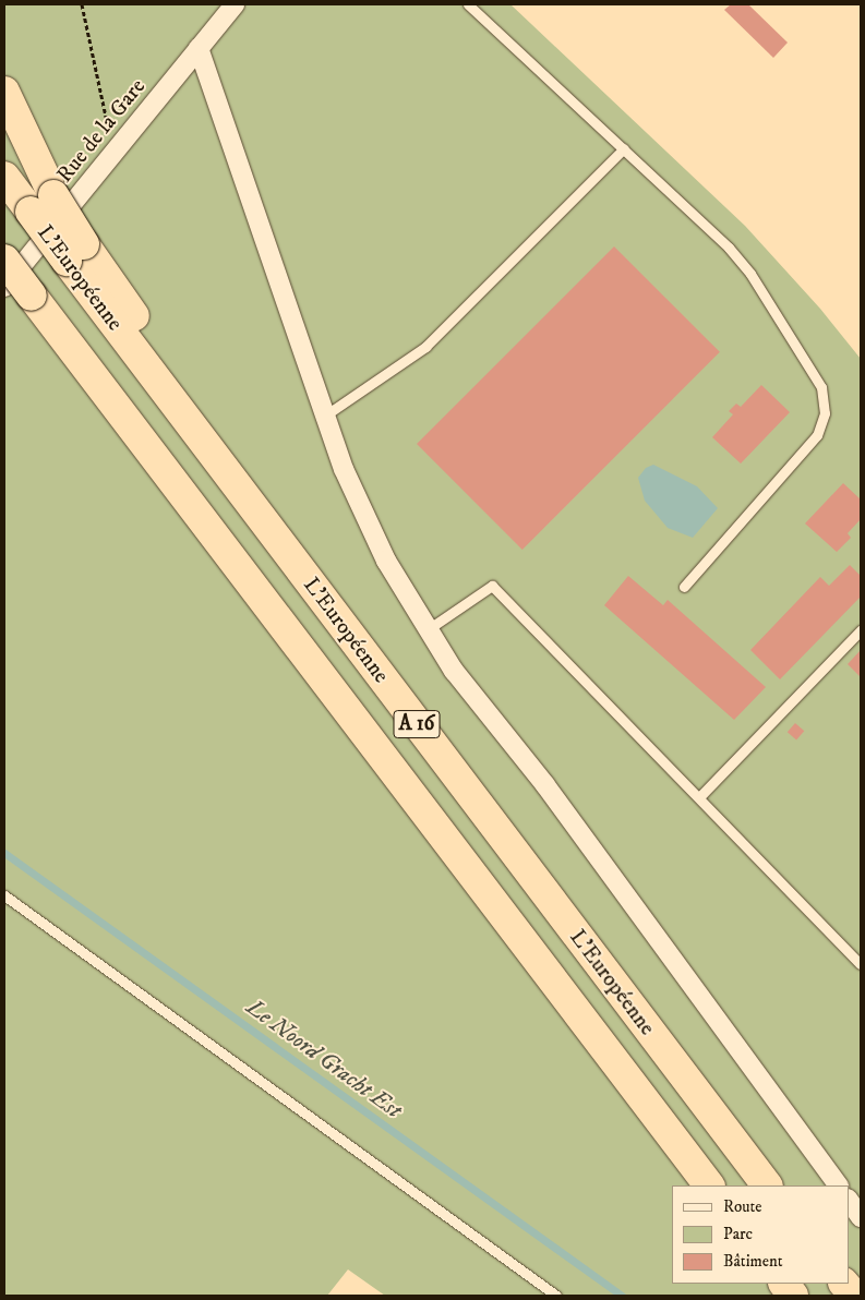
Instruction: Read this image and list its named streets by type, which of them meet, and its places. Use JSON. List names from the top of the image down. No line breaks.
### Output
{"streets":{"highway":["L'Européenne","A 16"],"street":["Rue de la Gare"]},"crossings":[["Rue de la Gare","L'Européenne"]],"water":["Le Noord Gracht Est"],"legend":["Route","Parc","Bâtiment"]}
